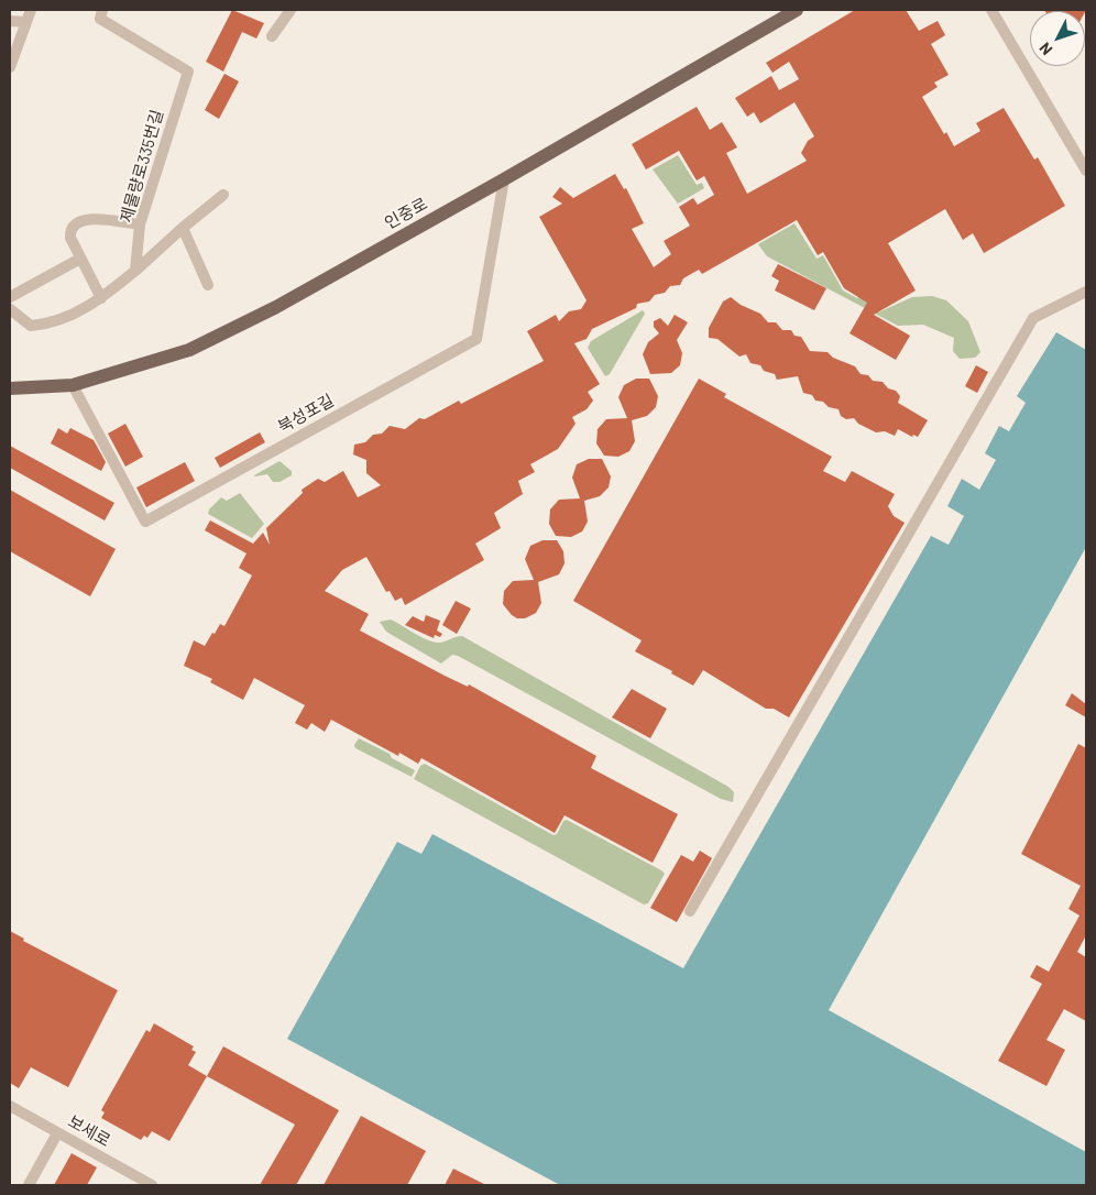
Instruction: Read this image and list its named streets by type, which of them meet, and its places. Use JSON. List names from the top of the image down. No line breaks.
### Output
{"streets":{"main road":["인중로"],"street":["제물량로335번길","북성포길","보세로"]},"crossings":[["인중로","북성포길"]],"north":"bottom left"}
